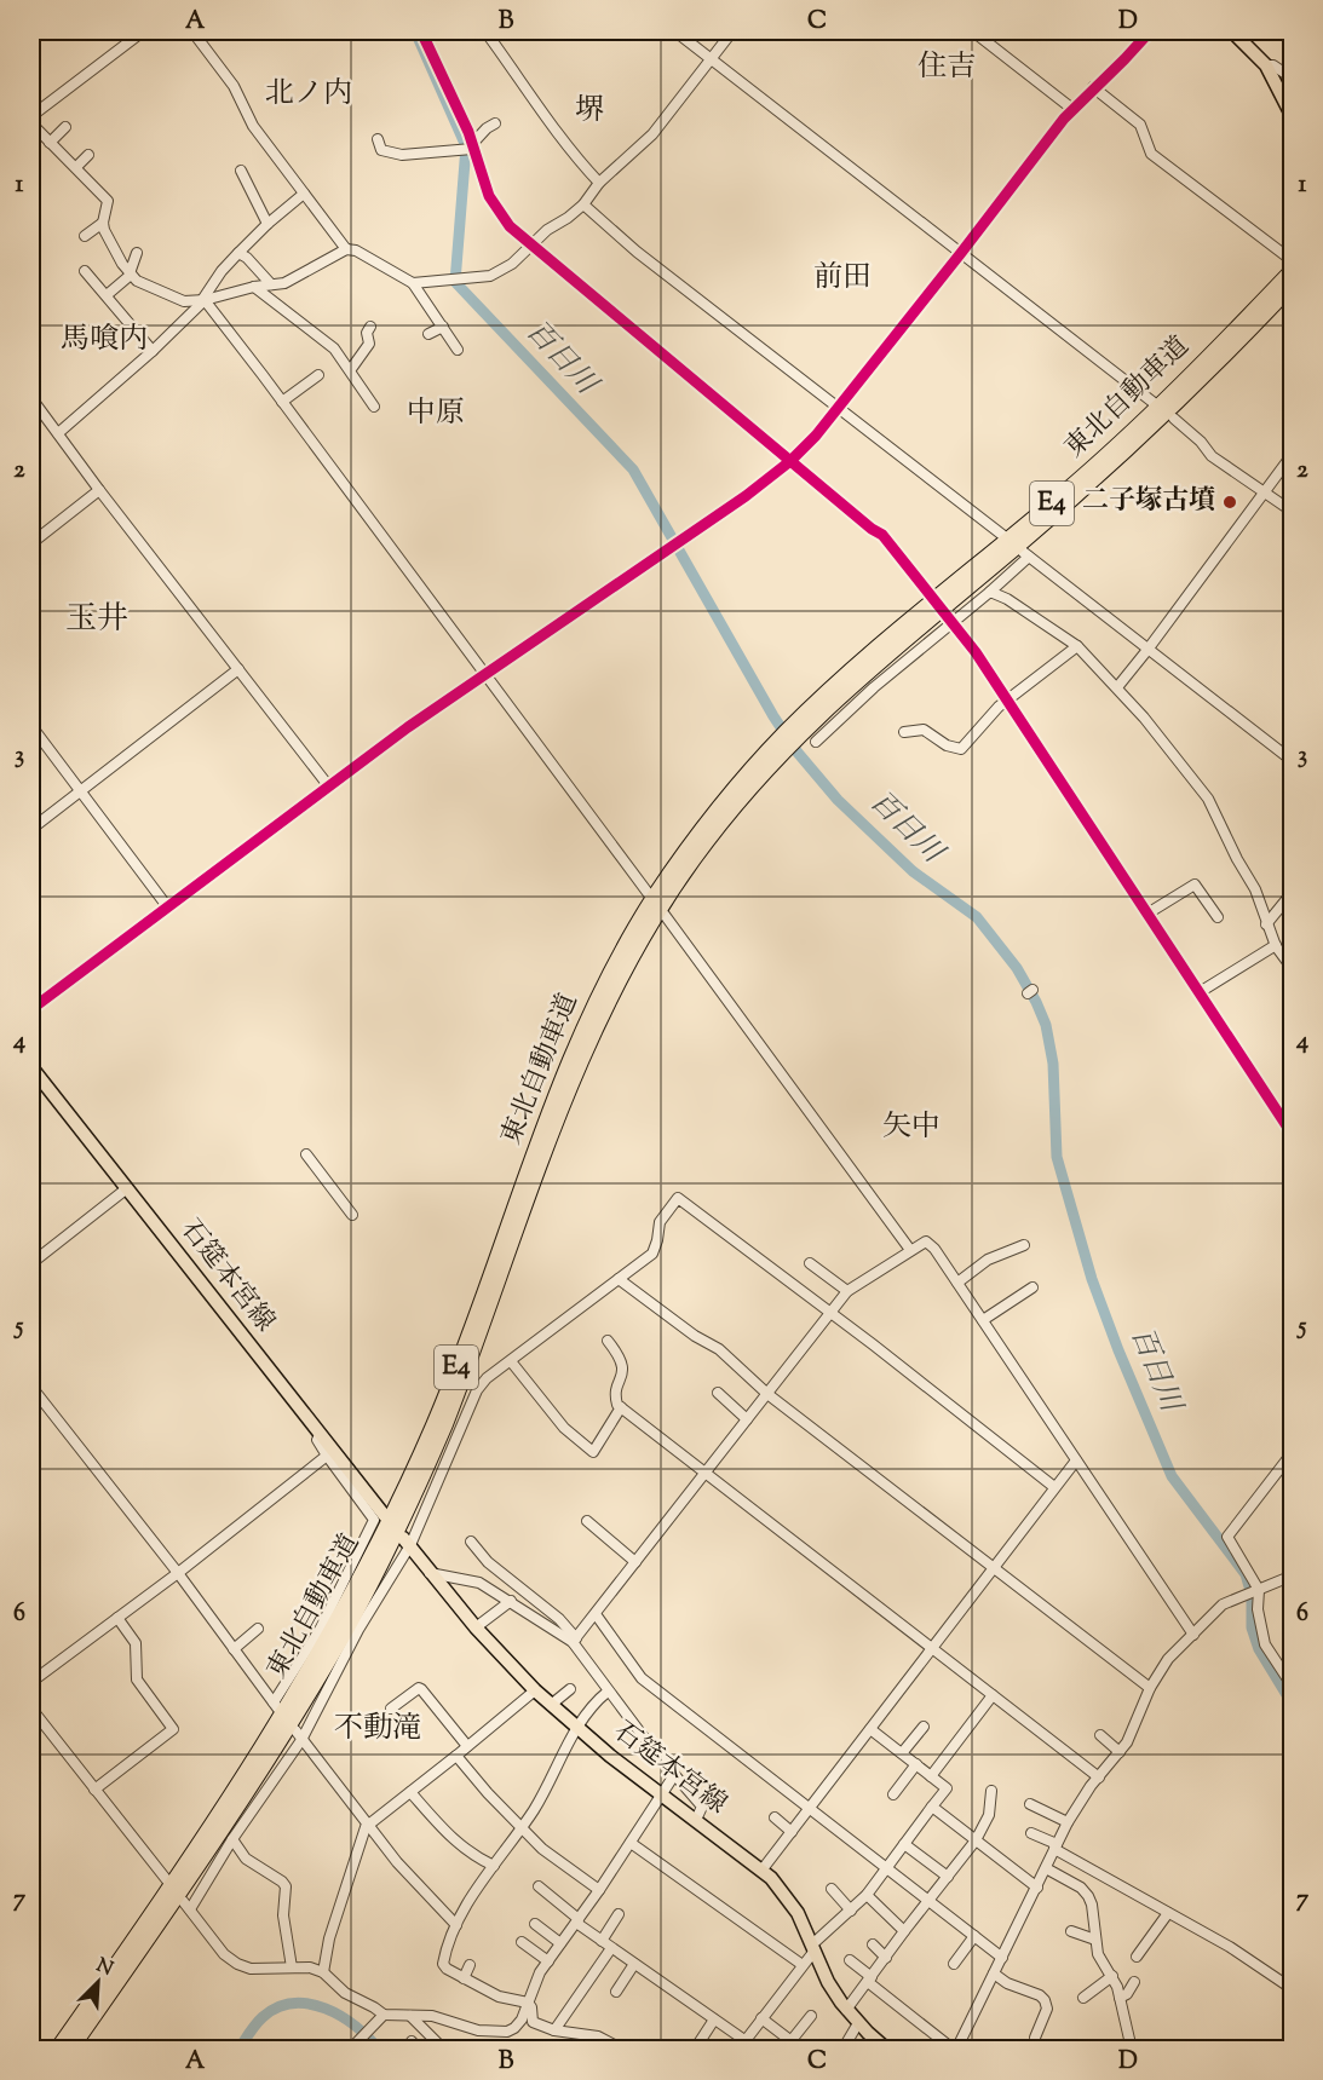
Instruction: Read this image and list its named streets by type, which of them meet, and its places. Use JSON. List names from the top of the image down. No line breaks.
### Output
{"streets":{"highway":["東北自動車道","E4"],"main road":["石筵本宮線"]},"districts":["住吉","北ノ内","堺","前田","馬喰内","中原","玉井","矢中","不動滝"],"water":["百日川"],"places":["二子塚古墳"],"north":"top right","grid":{"columns":["A","B","C","D"],"rows":["1","2","3","4","5","6","7"]}}
